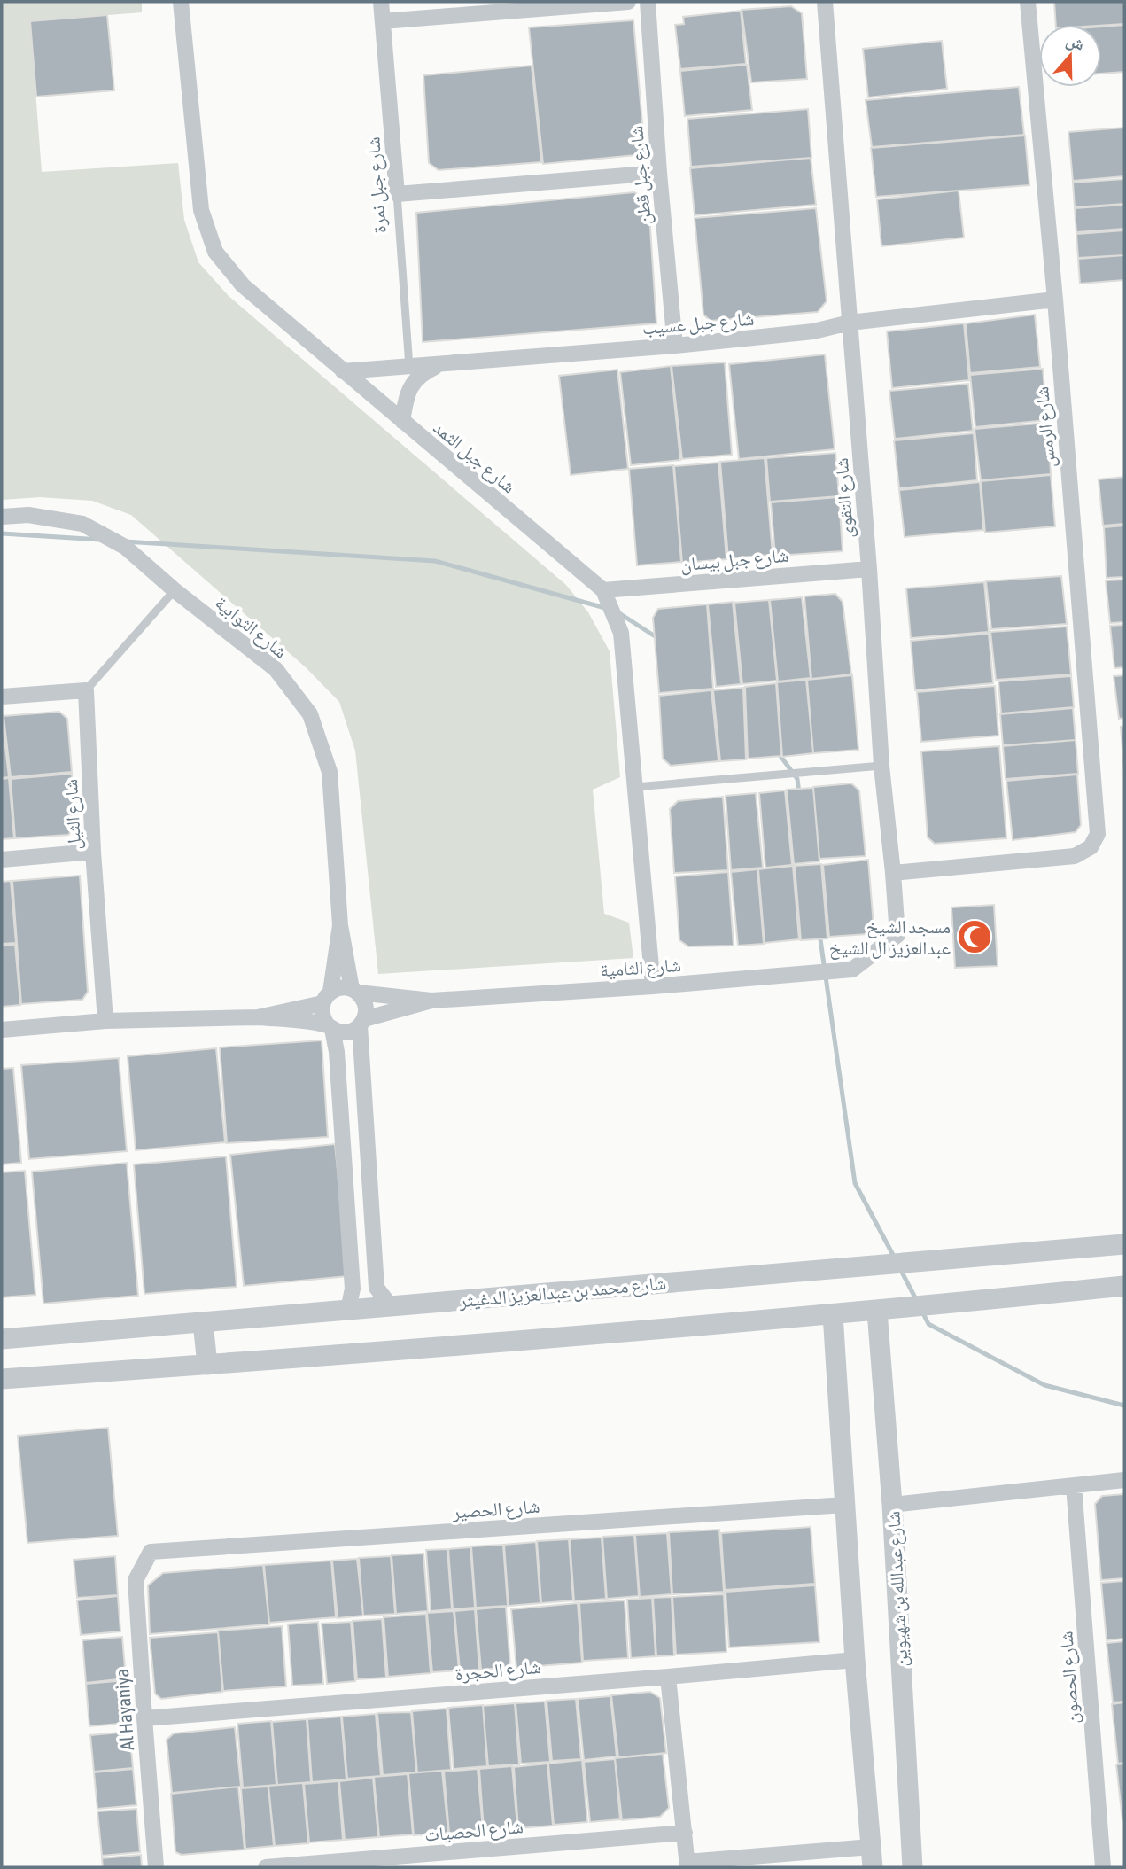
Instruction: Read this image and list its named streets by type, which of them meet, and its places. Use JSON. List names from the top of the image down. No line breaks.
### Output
{"streets":{"street":["شارع جبل قطن","شارع جبل نمرة","شارع جبل عسيب","شارع الرمس","شارع جبل الثمد","شارع التقوى","شارع جبل بيسان","شارع الثوابية","شارع الثيل","شارع الثامية","شارع محمد بن عبدالعزيز الدغيثر","شارع الحصير","شارع عبدالله بن شهيوين","شارع الحجرة","شارع الحصون","Al Hayaniya","شارع الحصيات"]},"crossings":[["شارع جبل قطن","شارع جبل عسيب"],["شارع جبل نمرة","شارع جبل عسيب"],["شارع جبل عسيب","شارع الرمس"],["شارع جبل عسيب","شارع جبل الثمد"],["شارع جبل عسيب","شارع التقوى"],["شارع الرمس","شارع التقوى"],["شارع جبل الثمد","شارع جبل بيسان"],["شارع جبل الثمد","شارع الثامية"],["شارع التقوى","شارع جبل بيسان"],["شارع التقوى","شارع الثامية"],["شارع الحصير","Al Hayaniya"],["شارع الحجرة","Al Hayaniya"]],"places":{"mosque":["مسجد الشيخ عبدالعزيز ال الشيخ"]},"north":"top"}
